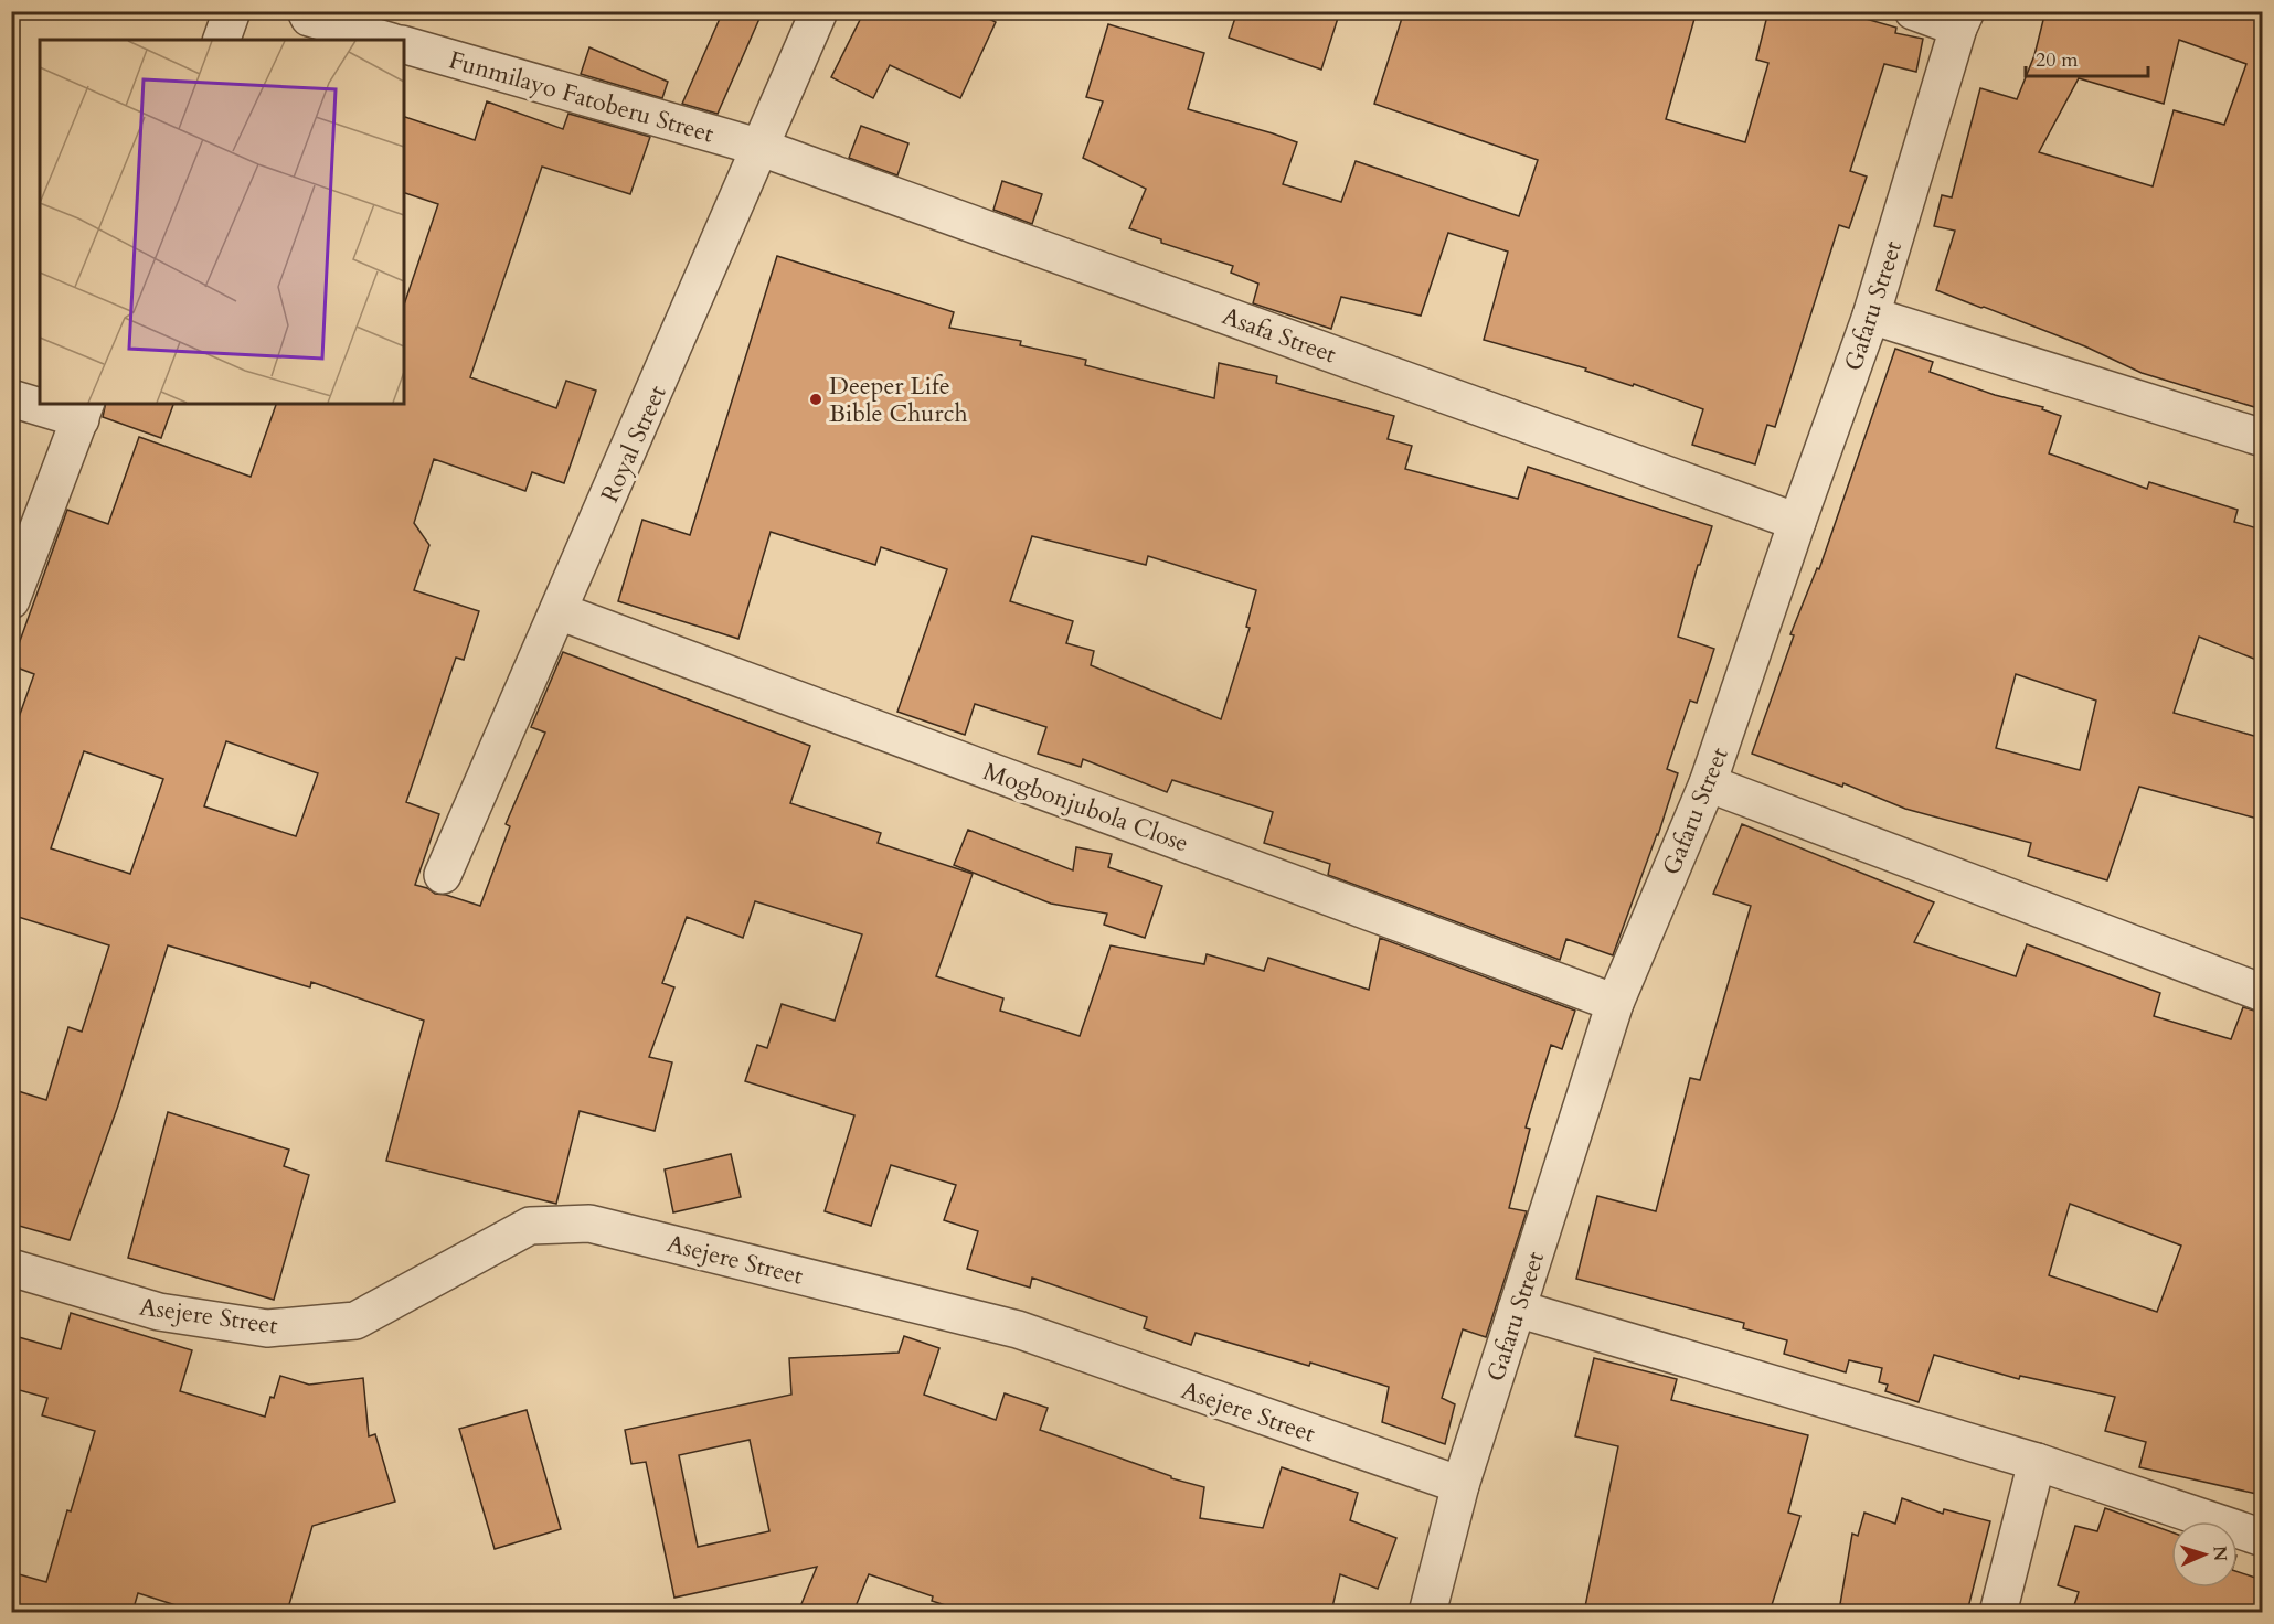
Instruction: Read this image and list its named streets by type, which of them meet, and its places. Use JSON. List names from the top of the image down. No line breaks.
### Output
{"streets":{"street":["Funmilayo Fatoberu Street","Gafaru Street","Asafa Street","Royal Street","Mogbonjubola Close","Asejere Street"]},"crossings":[["Funmilayo Fatoberu Street","Asafa Street"],["Funmilayo Fatoberu Street","Royal Street"],["Gafaru Street","Asafa Street"],["Gafaru Street","Mogbonjubola Close"],["Gafaru Street","Asejere Street"],["Asafa Street","Royal Street"],["Royal Street","Mogbonjubola Close"]],"places":["Deeper Life Bible Church"],"scale_bar":"20 m","north":"right"}
